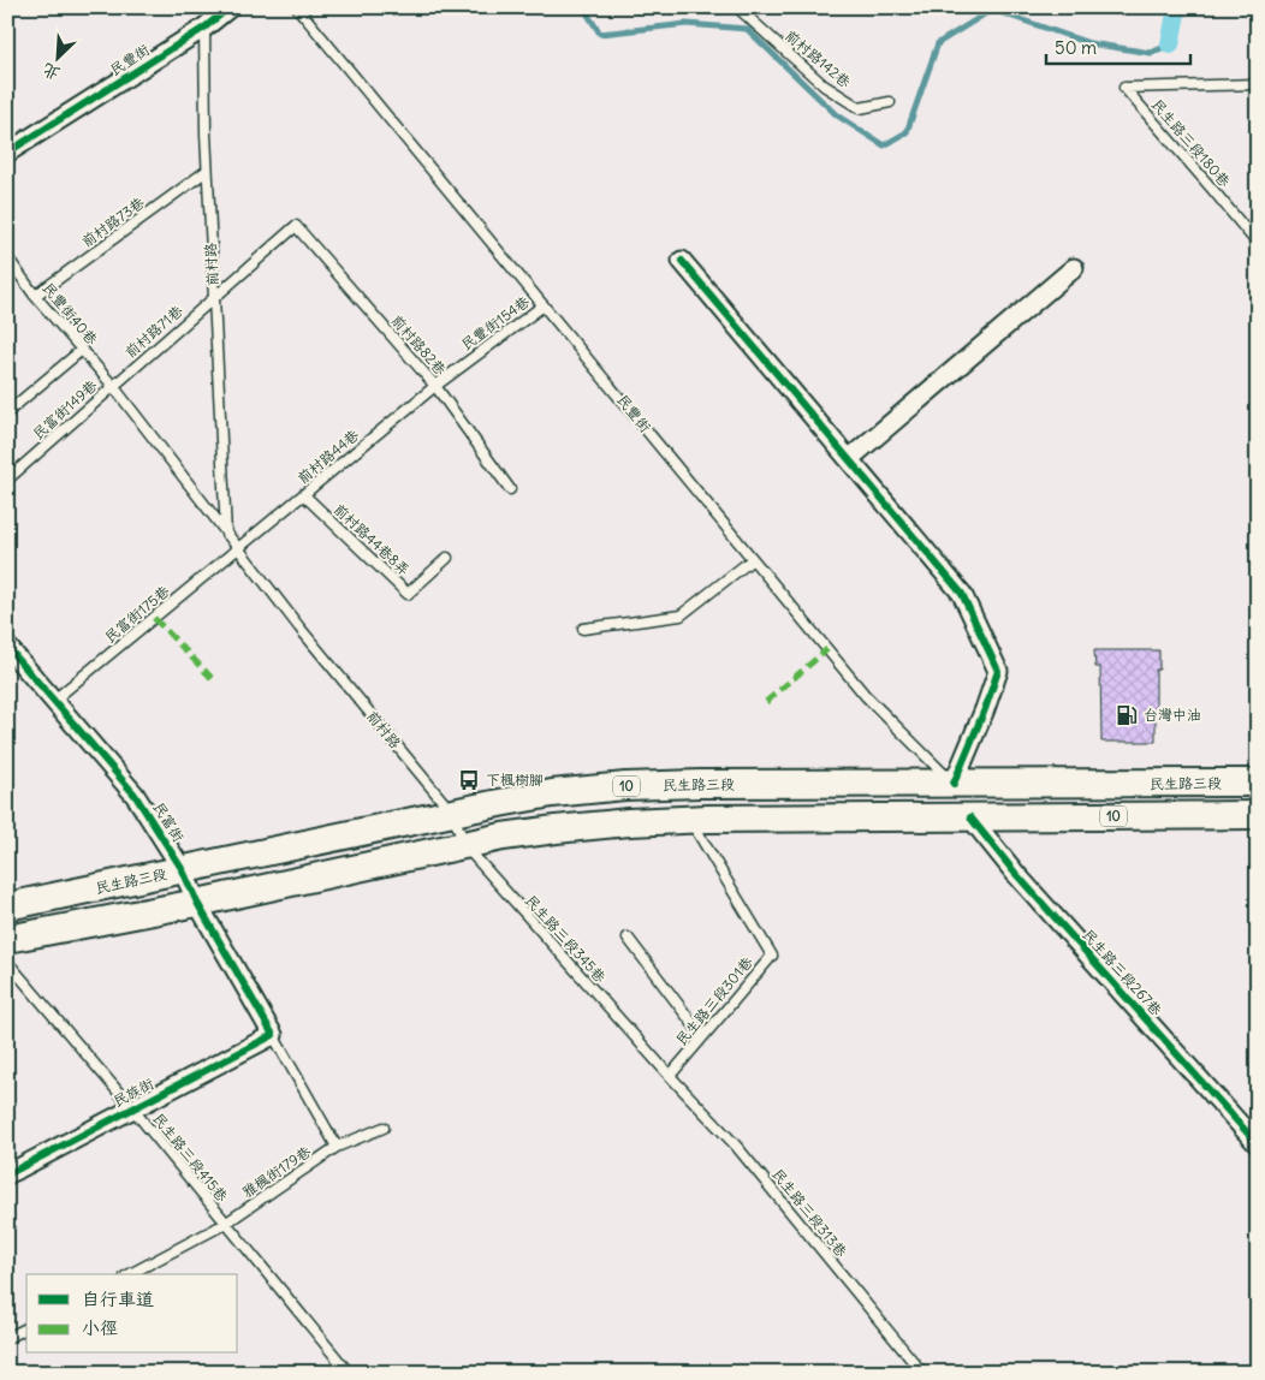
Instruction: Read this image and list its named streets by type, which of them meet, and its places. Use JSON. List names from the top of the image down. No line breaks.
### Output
{"streets":{"main road":["民生路三段","10"],"street":["民豐街","民富街","民生路三段267巷","民族街"],"lane":["前村路142巷","民生路三段180巷","前村路73巷","前村路","民豐街40巷","民豐街154巷","前村路71巷","前村路82巷","民富街149巷","前村路44巷","前村路44巷8弄","民富街175巷","民生路三段345巷","民生路三段301巷","民生路三段415巷","雅楓街179巷","民生路三段313巷"]},"crossings":[["民豐街","前村路"],["民豐街","民豐街154巷"],["民豐街","民生路三段"],["前村路73巷","前村路"],["前村路73巷","民豐街40巷"],["前村路","民豐街40巷"],["前村路","前村路71巷"],["前村路","民富街149巷"],["前村路","前村路44巷"],["前村路","民富街175巷"],["前村路","民生路三段"],["前村路","民生路三段345巷"],["民豐街40巷","前村路71巷"],["民豐街40巷","民富街149巷"],["民豐街154巷","前村路82巷"],["民豐街154巷","前村路44巷"],["前村路71巷","前村路82巷"],["前村路71巷","民富街149巷"],["前村路82巷","前村路44巷"],["前村路44巷","前村路44巷8弄"],["前村路44巷","民富街175巷"],["民富街175巷","民富街"],["民生路三段","民富街"],["民生路三段","民生路三段345巷"],["10","民富街"],["10","民生路三段345巷"],["10","民生路三段267巷"],["10","民生路三段301巷"],["民富街","民族街"],["民富街","雅楓街179巷"],["民生路三段345巷","民生路三段301巷"],["民生路三段345巷","民生路三段313巷"],["民生路三段301巷","民生路三段313巷"],["民族街","民生路三段415巷"],["民生路三段415巷","雅楓街179巷"]],"places":{"fuel station":["台灣中油"],"bus stop":["下楓樹腳"]},"legend":["自行車道","小徑"],"scale_bar":"50 m","north":"bottom left"}
